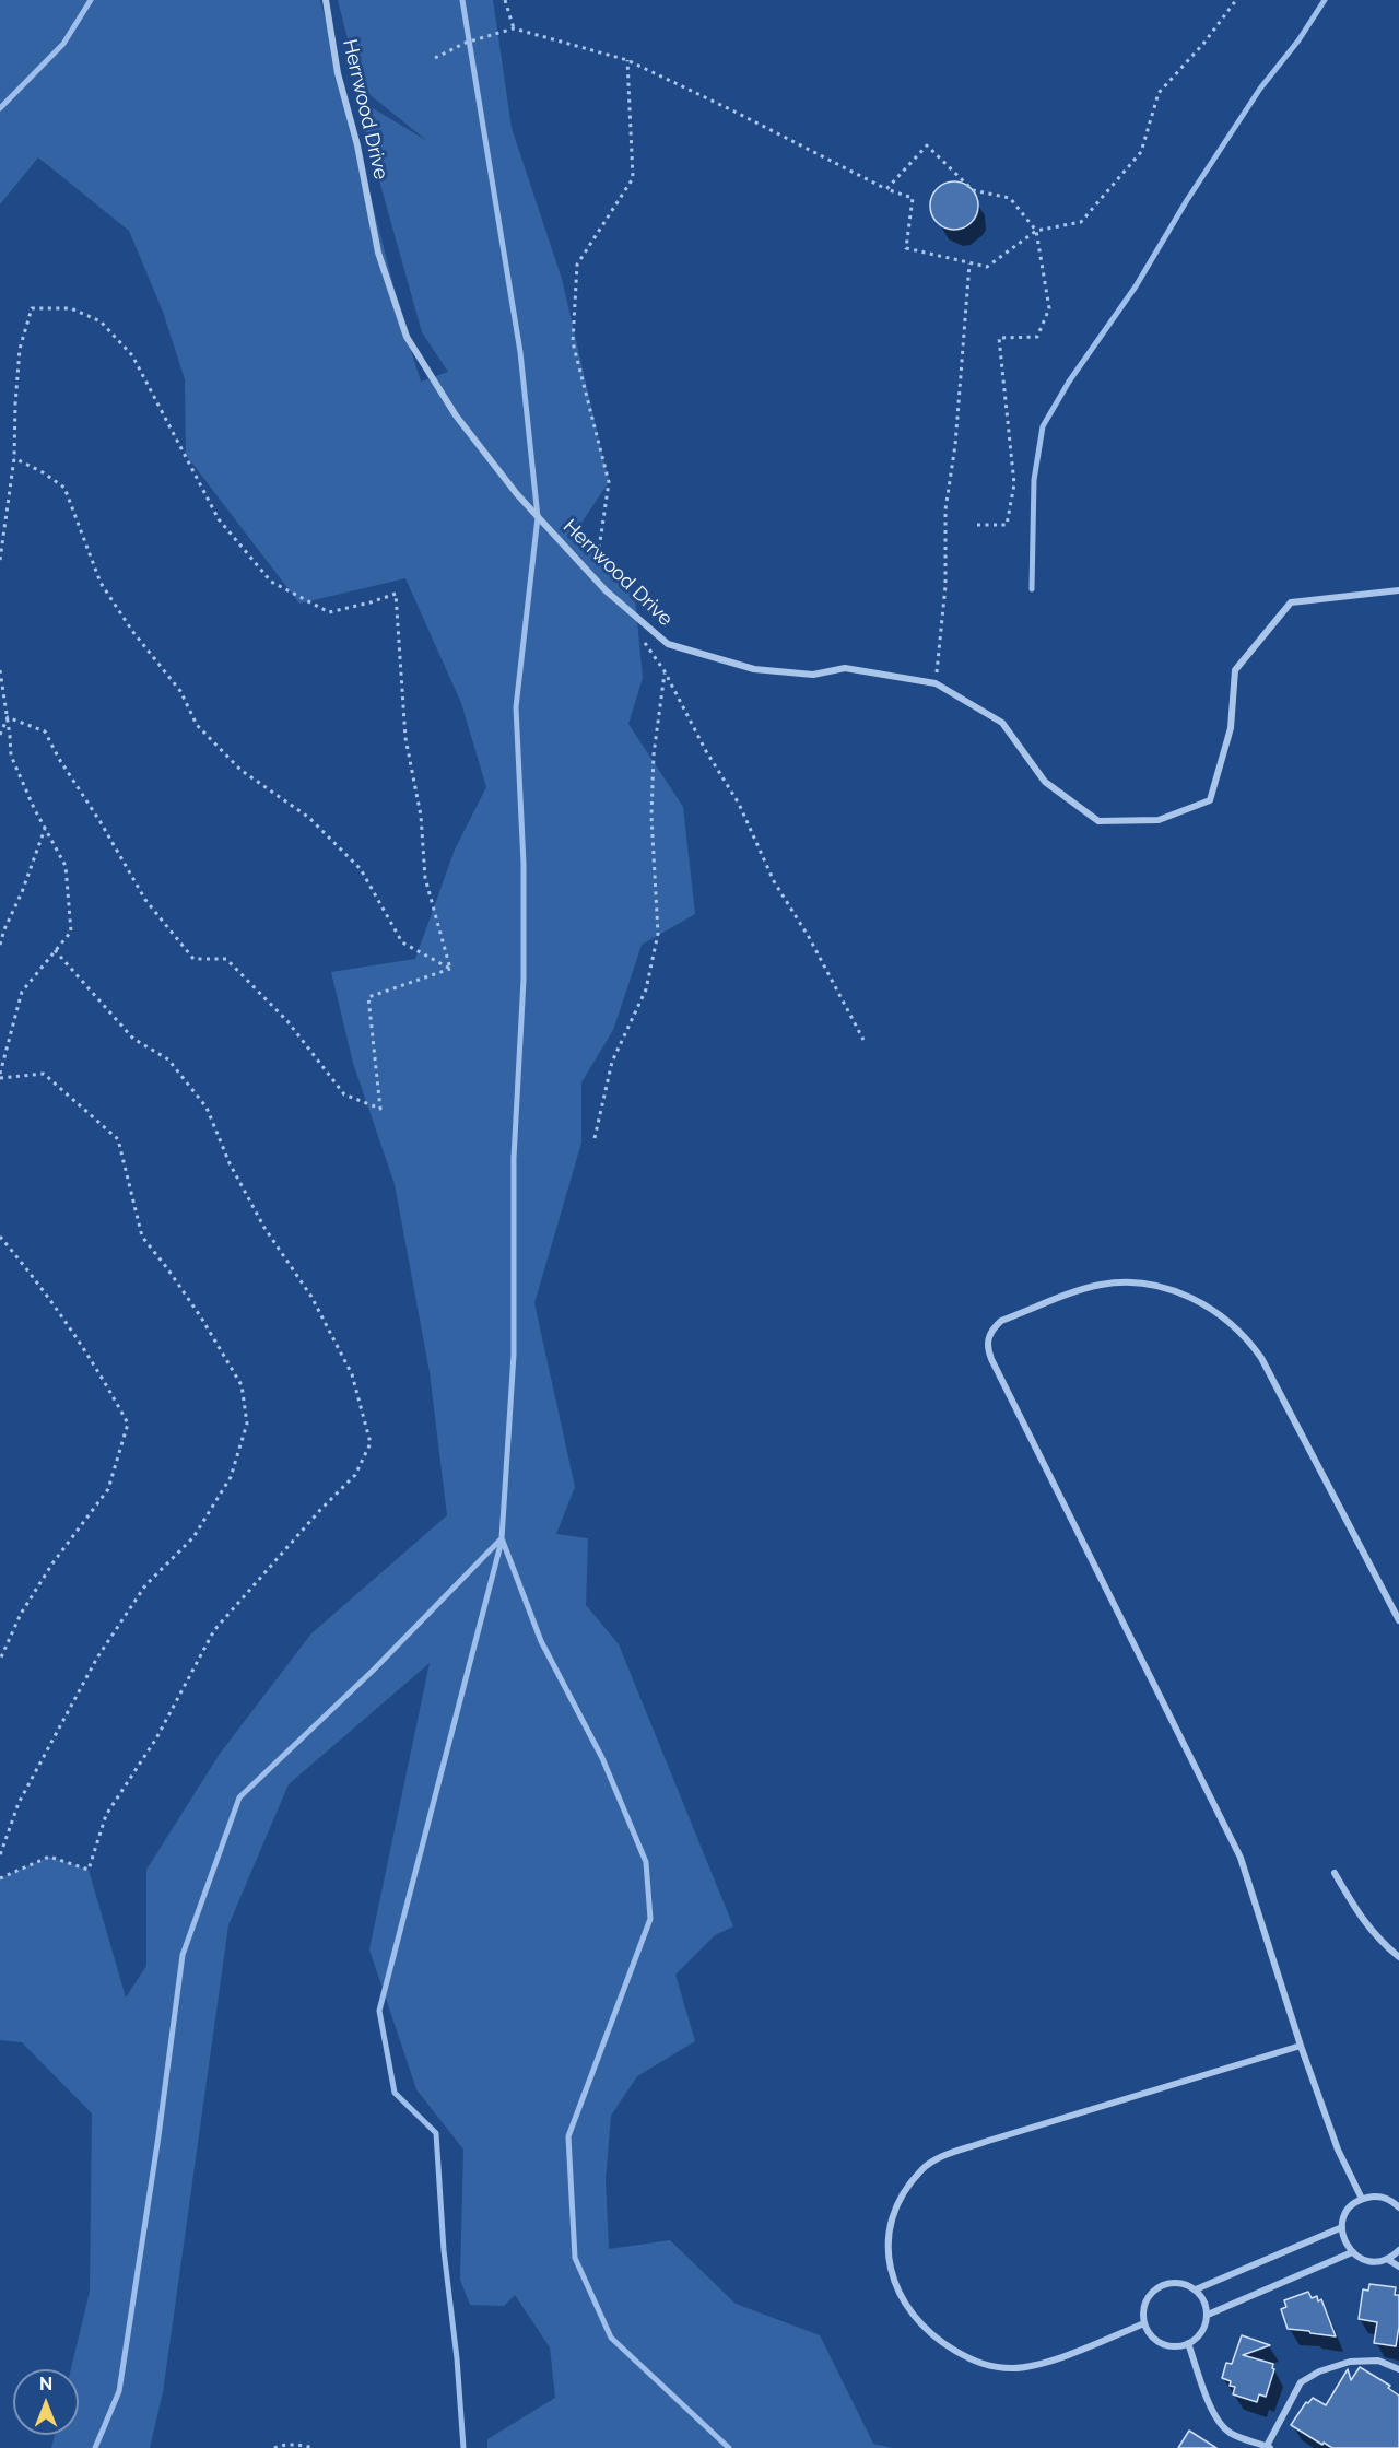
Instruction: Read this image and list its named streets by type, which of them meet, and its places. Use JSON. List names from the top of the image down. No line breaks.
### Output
{"streets":{"street":["Herrwood Drive"]},"north":"top"}
